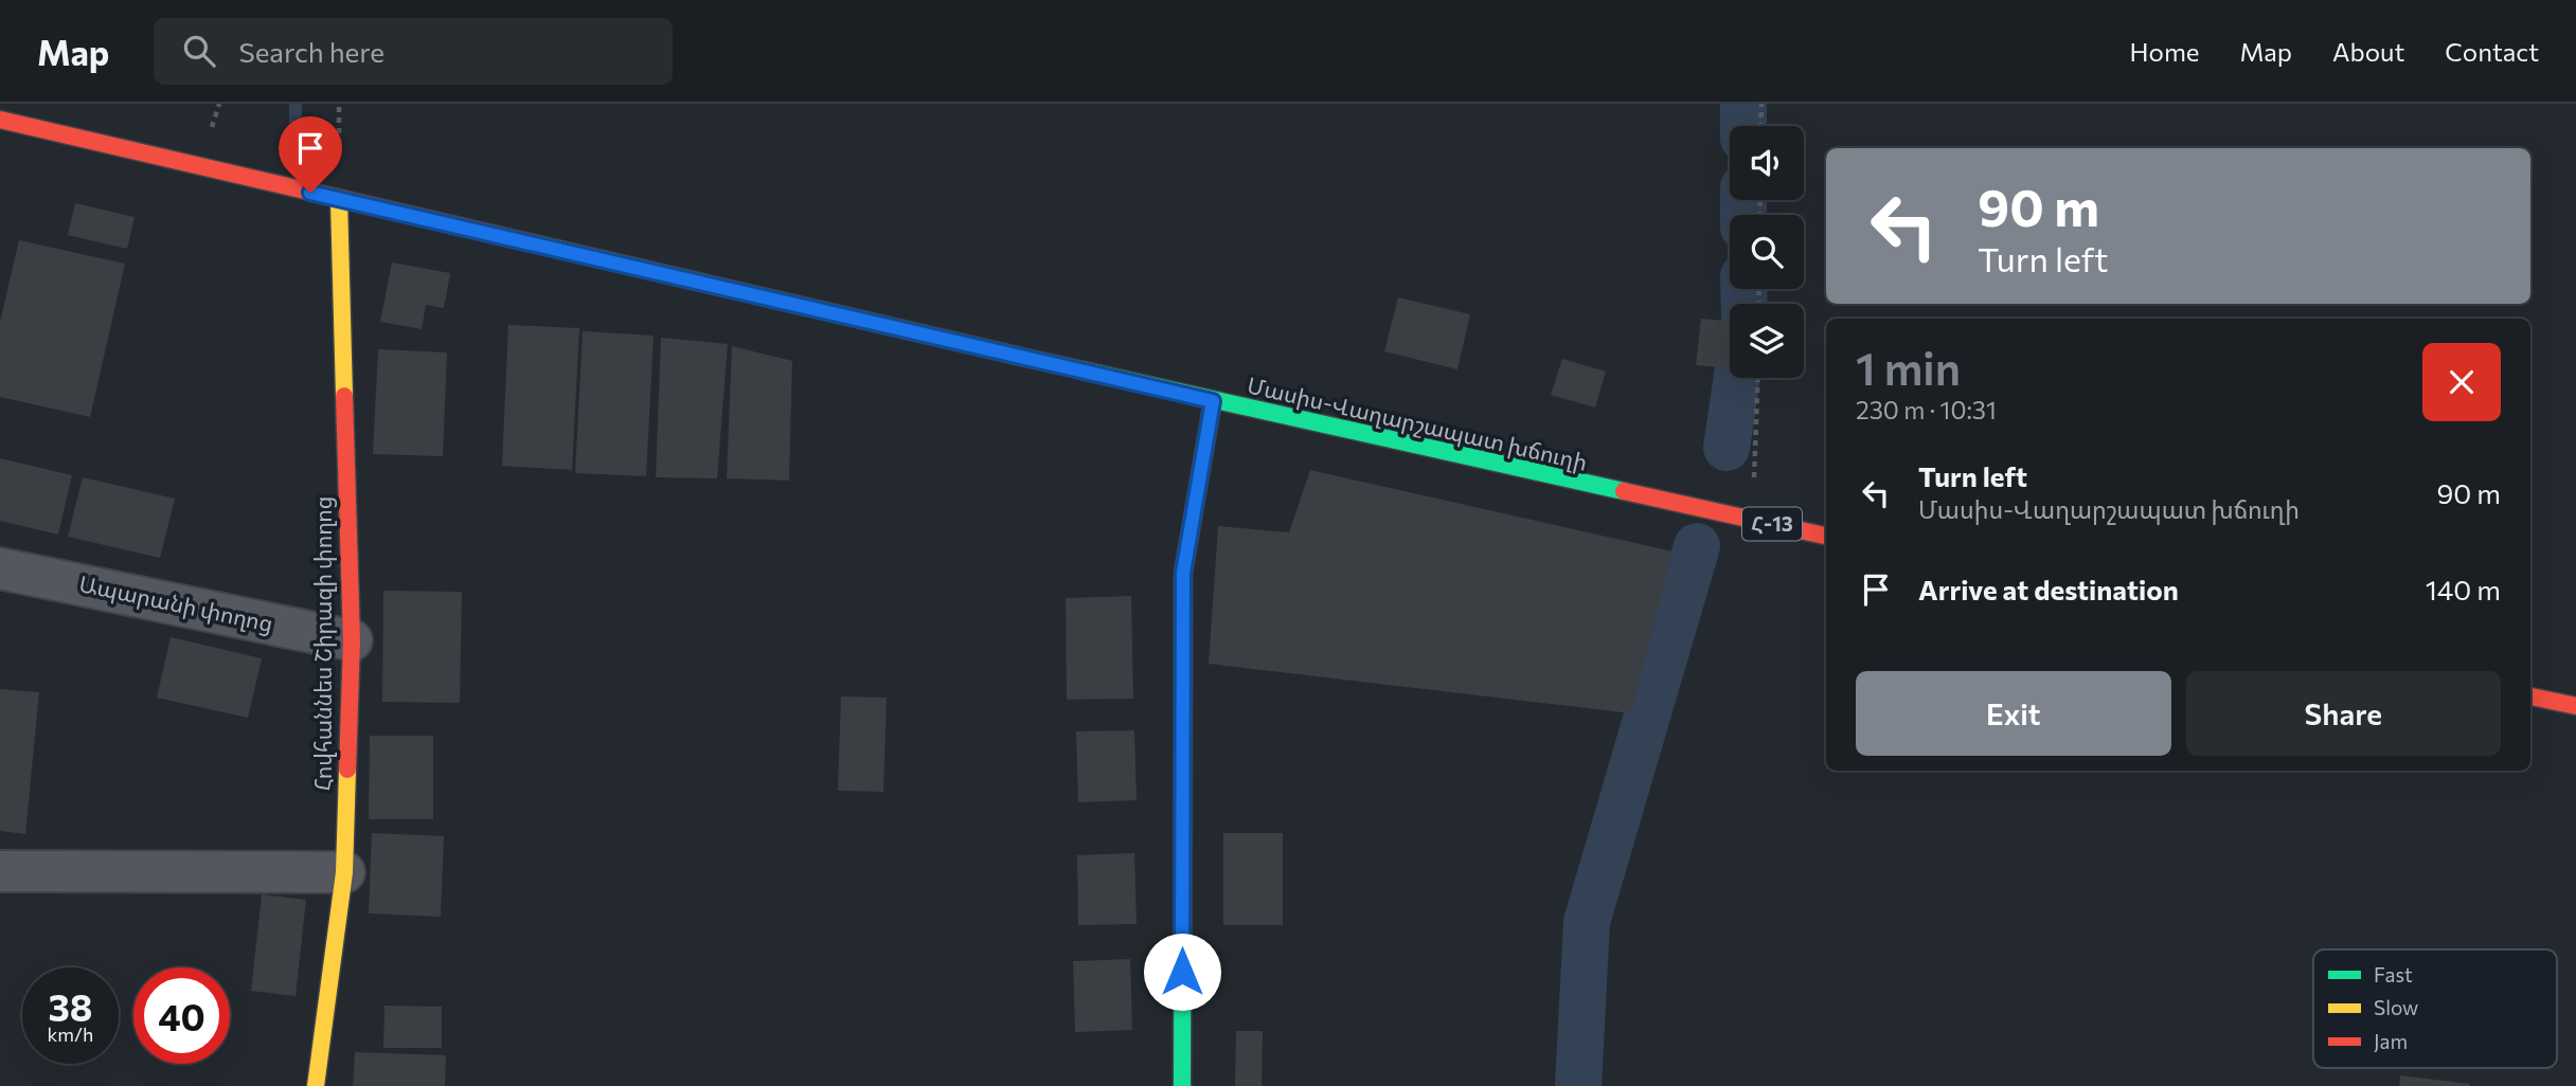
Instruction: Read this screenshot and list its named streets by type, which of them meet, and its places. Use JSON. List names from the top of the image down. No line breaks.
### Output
{"streets":{"main road":["Մասիս-Վաղարշապատ խճուղի","Հ-13","Հովհաննես Շիրազի փողոց"],"street":["Ապարանի փողոց"]},"crossings":[["Մասիս-Վաղարշապատ խճուղի","Հովհաննես Շիրազի փողոց"],["Ապարանի փողոց","Հովհաննես Շիրազի փողոց"]],"legend":["Fast","Slow","Jam"],"page":{"header":"Map","search":"Search here","nav":["Home","Map","About","Contact"],"turn":["90 m","Turn left"],"heading":["1 min","230 m · 10:31"],"list":[{"name":"Turn left","note":"Մասիս-Վաղարշապատ խճուղի","value":"90 m"},{"name":"Arrive at destination","value":"140 m"}],"buttons":["Exit","Share"],"speed":"38 km/h","limit":"40"}}
